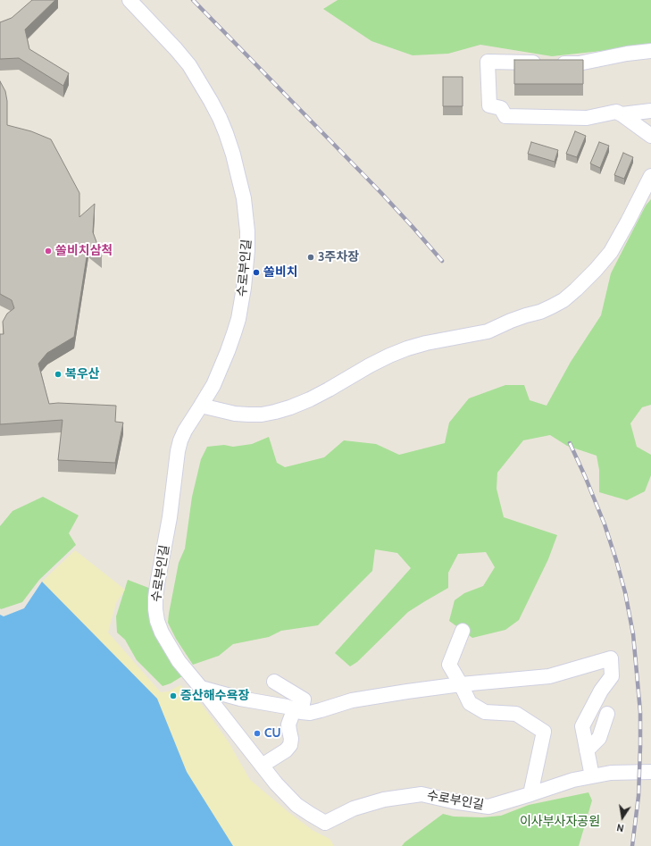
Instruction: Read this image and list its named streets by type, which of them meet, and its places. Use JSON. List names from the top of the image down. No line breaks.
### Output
{"streets":{"street":["수로부인길"]},"parks":["이사부사자공원"],"places":["쏠비치삼척","3주차장","쏠비치","복우산","증산해수욕장","CU"],"north":"bottom"}
